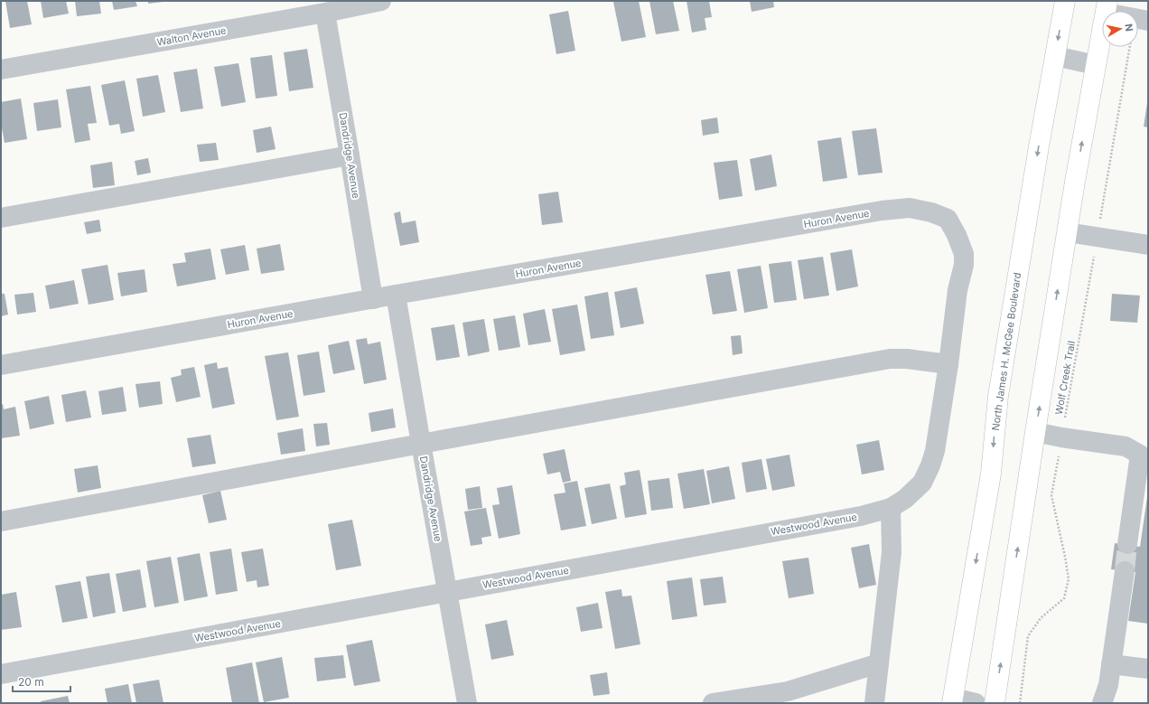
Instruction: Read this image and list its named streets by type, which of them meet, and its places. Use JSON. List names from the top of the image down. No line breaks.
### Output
{"streets":{"main road":["North James H. McGee Boulevard"],"street":["Walton Avenue","Dandridge Avenue","Huron Avenue","Westwood Avenue"],"path":["Wolf Creek Trail"]},"crossings":[["Walton Avenue","Dandridge Avenue"],["Dandridge Avenue","Huron Avenue"],["Dandridge Avenue","Westwood Avenue"],["Huron Avenue","Westwood Avenue"]],"scale_bar":"20 m","north":"right"}
